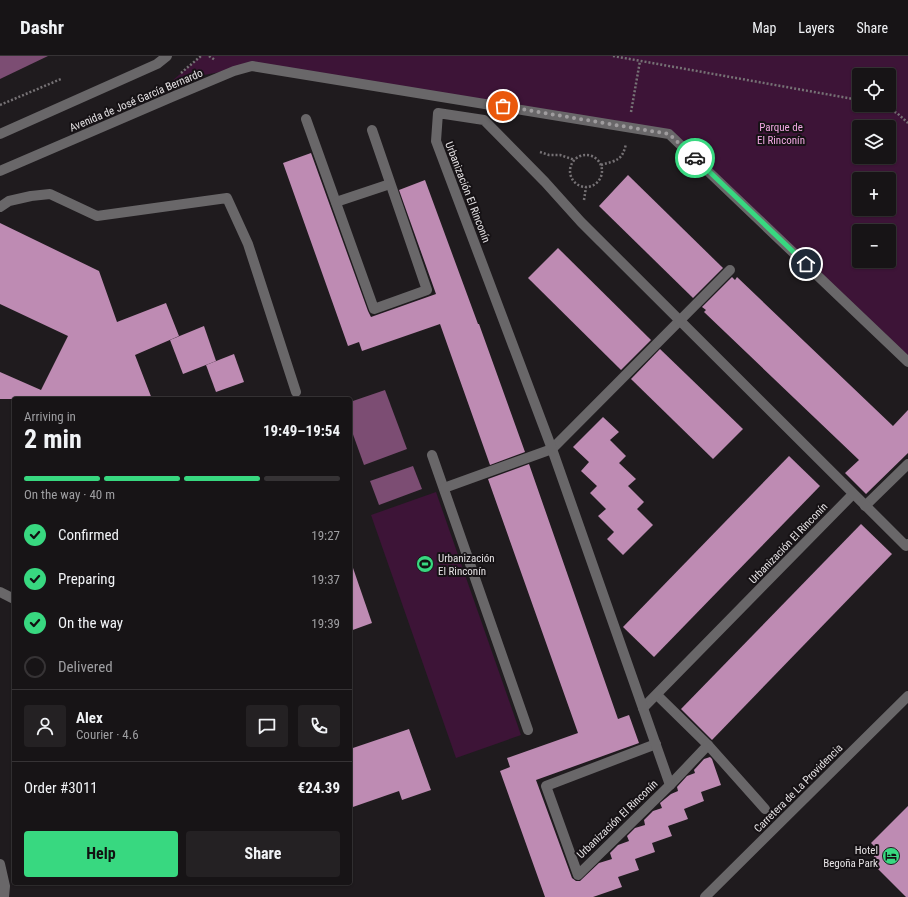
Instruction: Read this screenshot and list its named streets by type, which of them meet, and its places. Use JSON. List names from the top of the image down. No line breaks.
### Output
{"streets":{"street":["Avenida de José García Bernardo","Urbanización El Rinconín","Carretera de La Providencia"]},"parks":["Parque de El Rinconín"],"places":{"sports":["Urbanización El Rinconín"],"hotel":["Hotel Begoña Park"]},"page":{"header":"Dashr","nav":["Map","Layers","Share"],"map_buttons":["+","−"],"heading":["2 min","Arriving in","19:49–19:54"],"panel":["Alex","Courier · 4.6","Order #3011","€24.39"],"bar":"On the way · 40 m","list":[["Confirmed","19:27"],["Preparing","19:37"],["On the way","19:39"],"Delivered"],"buttons":["Help","Share"]}}
